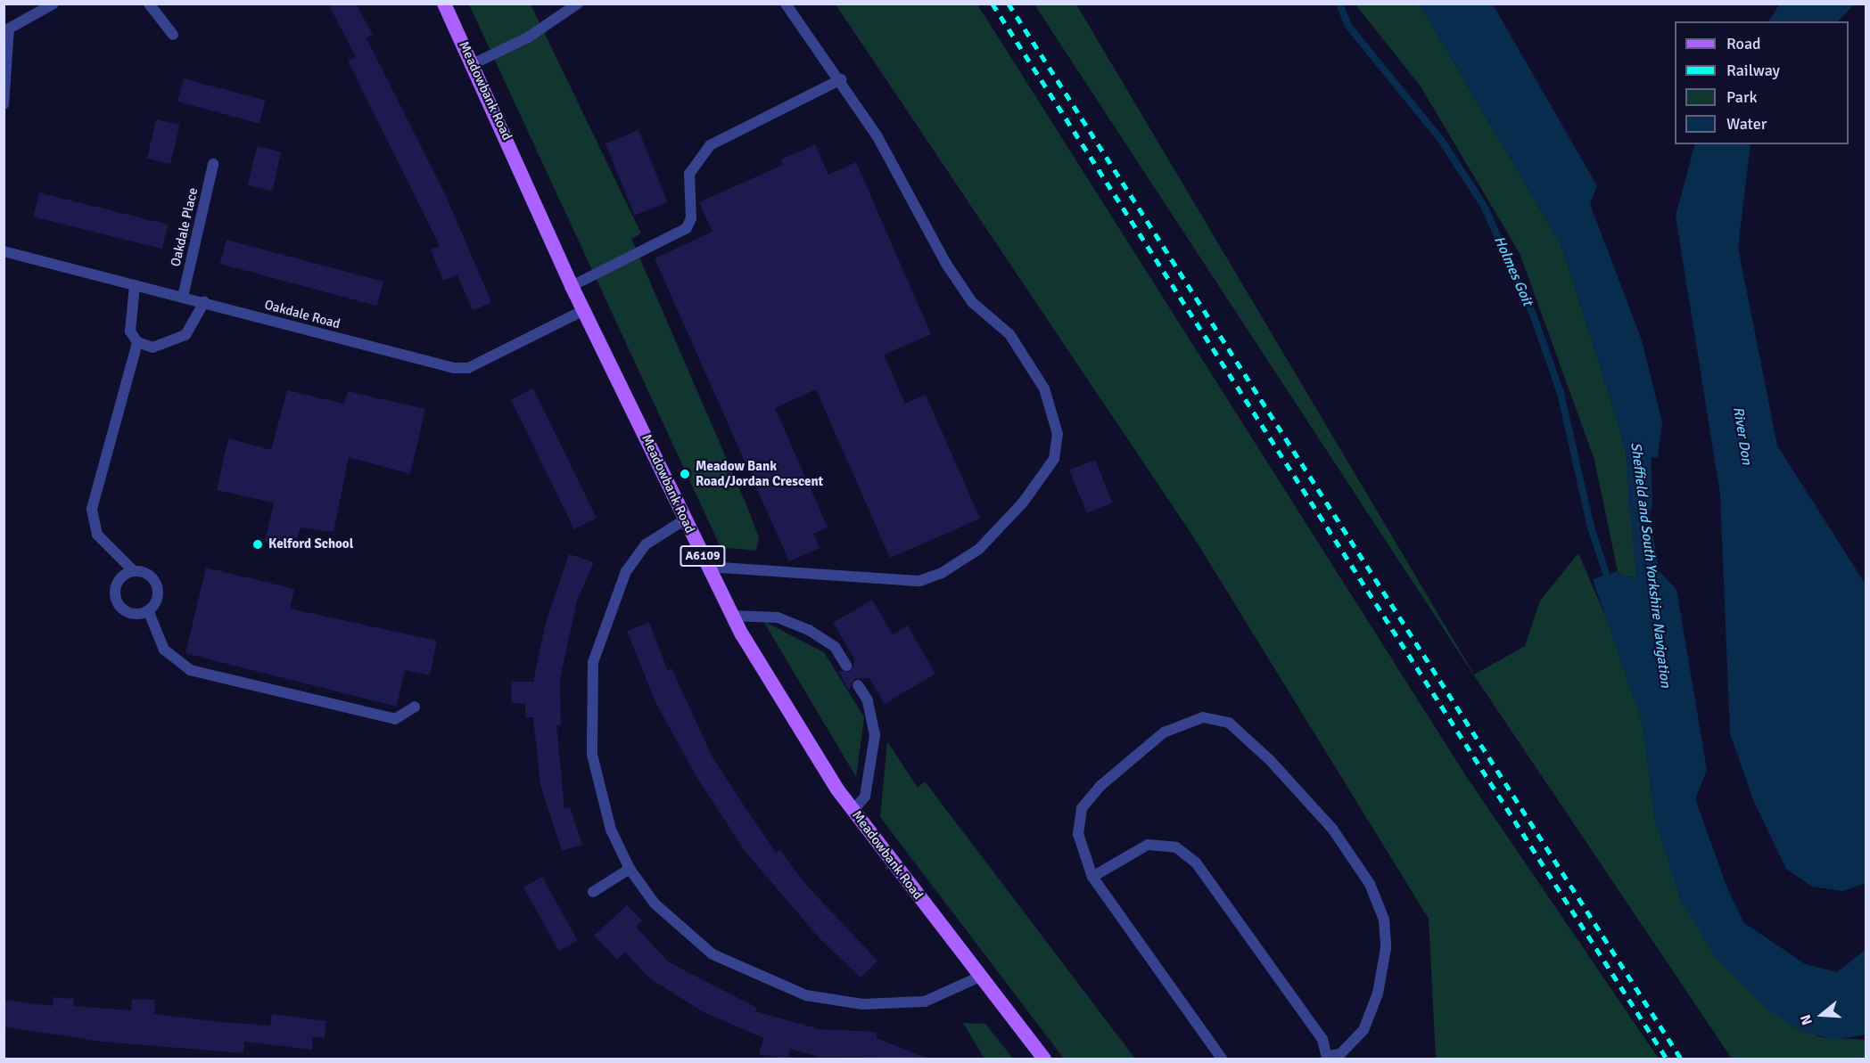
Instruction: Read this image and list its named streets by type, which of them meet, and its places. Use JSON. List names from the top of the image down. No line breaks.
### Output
{"streets":{"main road":["Meadowbank Road","A6109"],"street":["Oakdale Place","Oakdale Road"]},"crossings":[["Meadowbank Road","Oakdale Road"],["Oakdale Place","Oakdale Road"]],"water":["Holmes Goit","River Don","Sheffield and South Yorkshire Navigation"],"places":["Meadow Bank Road/Jordan Crescent","Kelford School"],"legend":["Road","Railway","Park","Water"],"north":"left"}
